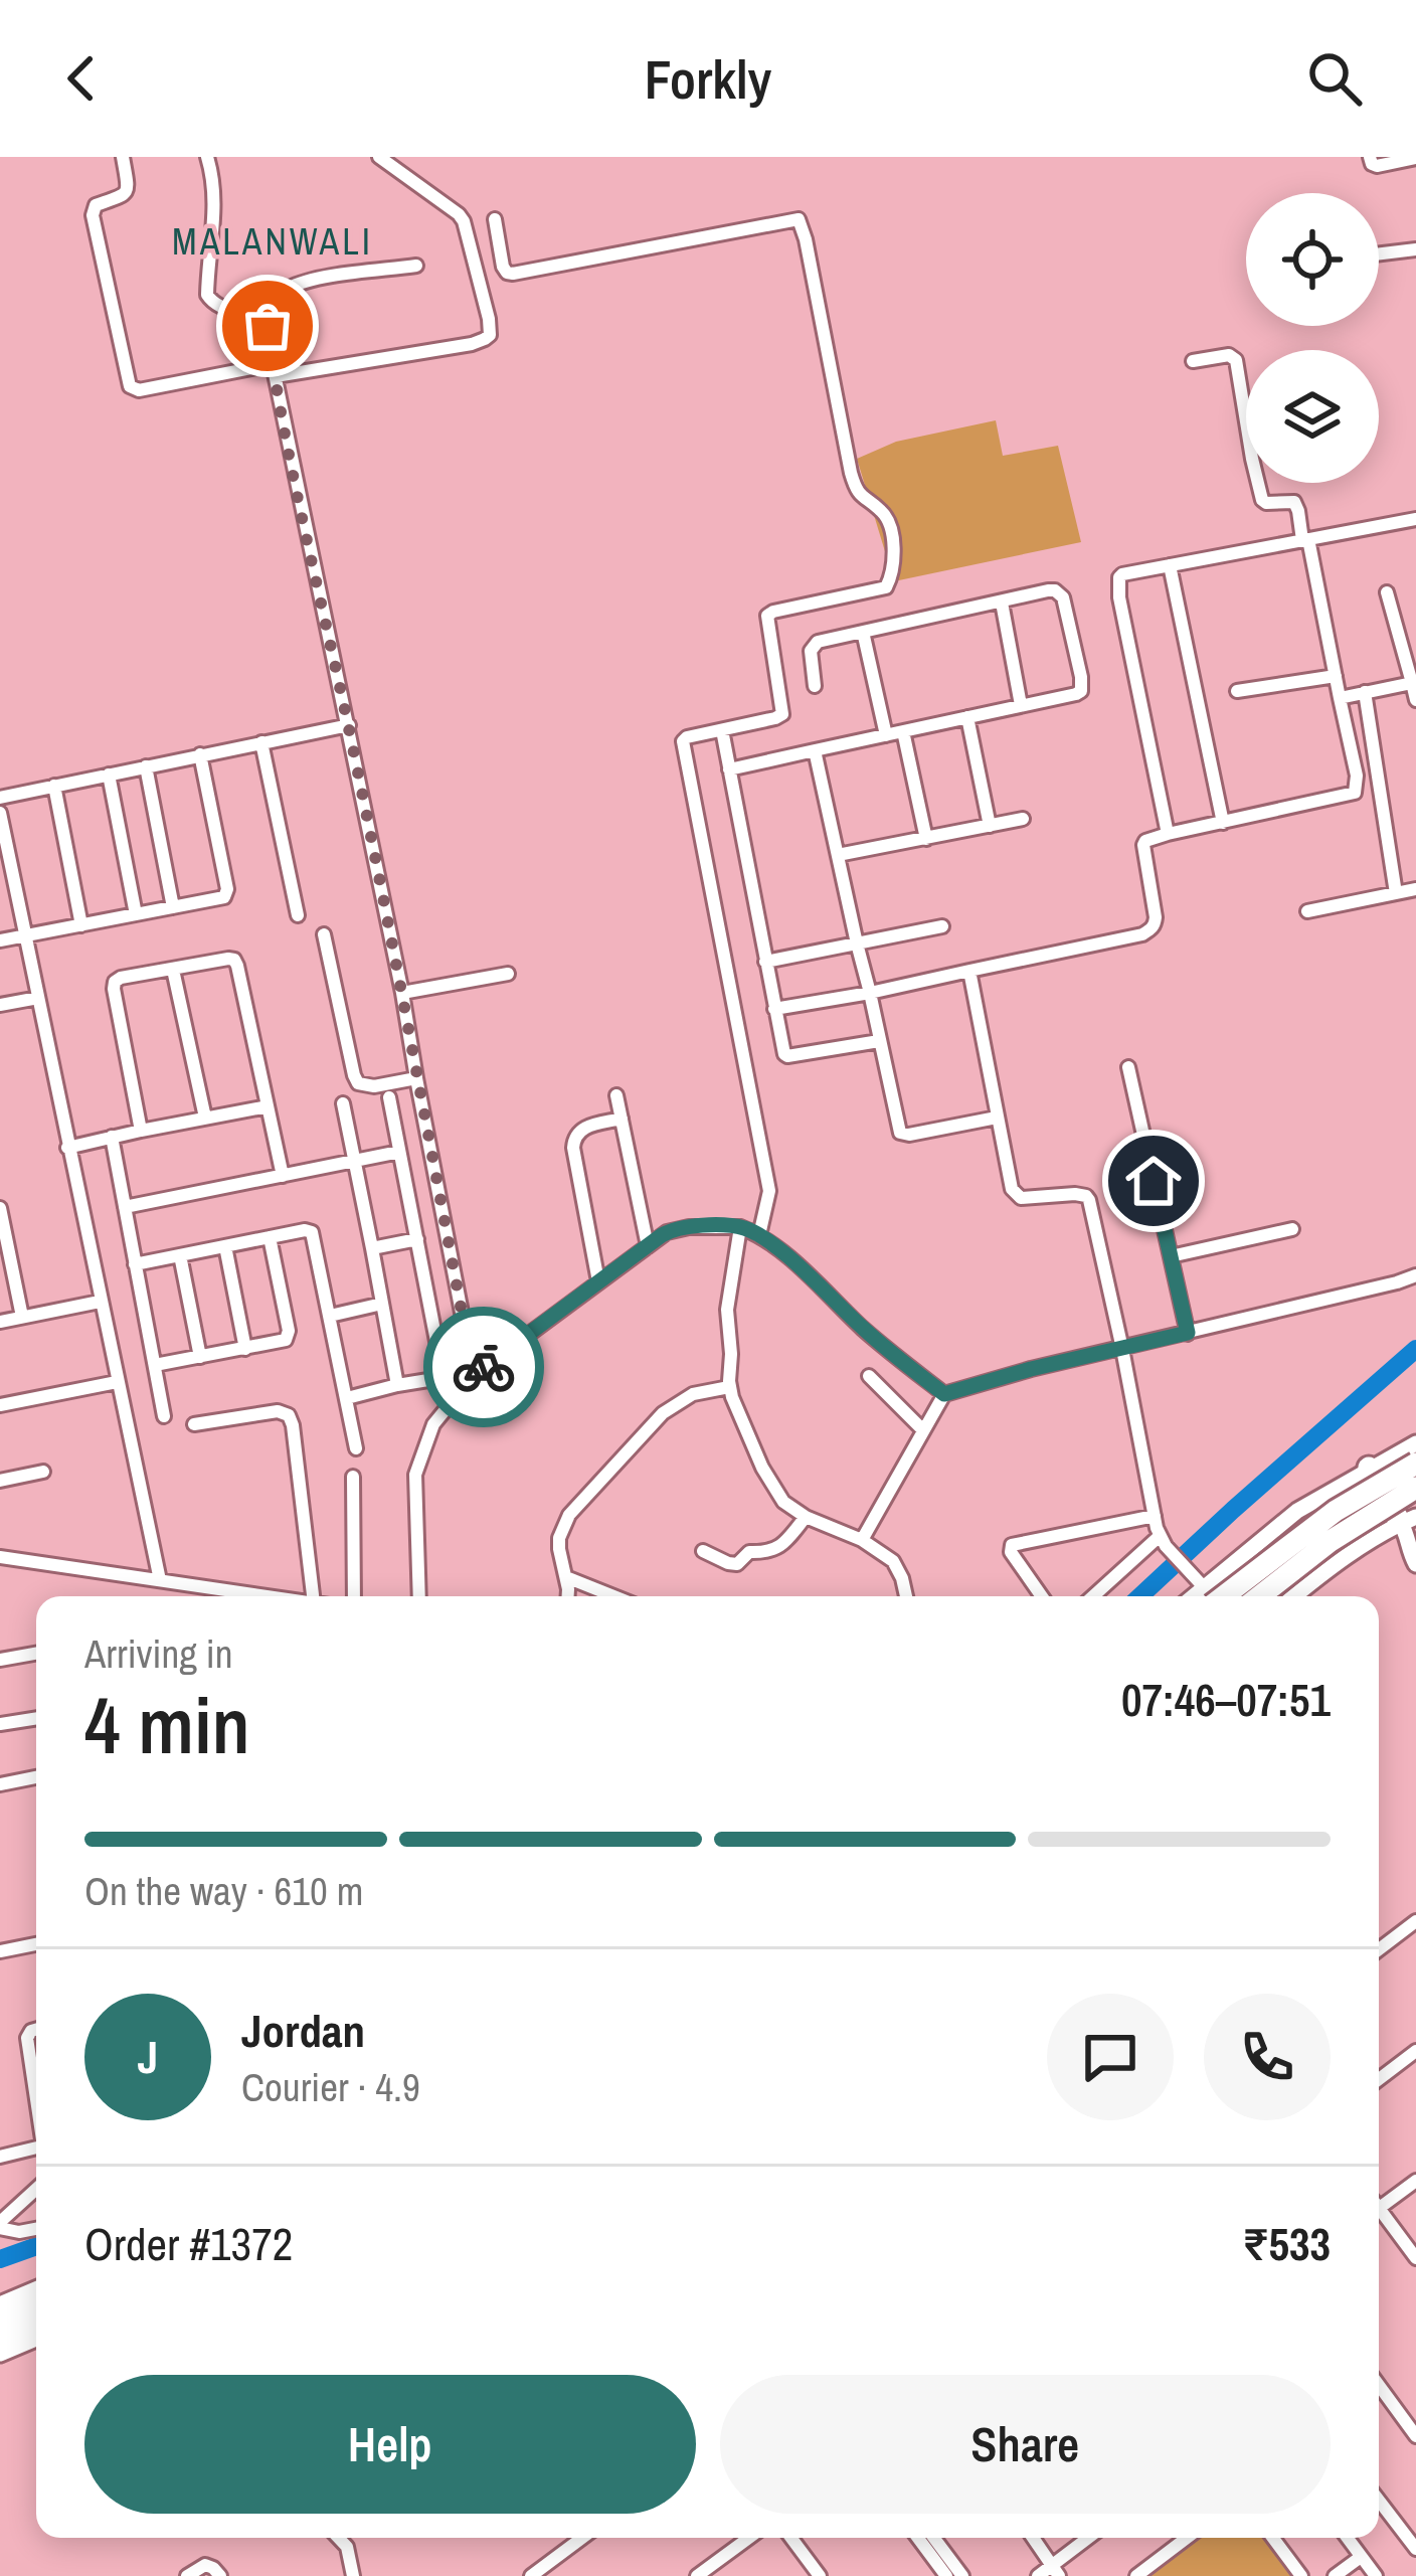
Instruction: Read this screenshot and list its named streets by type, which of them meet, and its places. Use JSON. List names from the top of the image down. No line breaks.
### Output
{"districts":["MALANWALI"],"page":{"header":"Forkly","heading":["4 min","Arriving in","07:46–07:51"],"panel":["Jordan","Courier · 4.9","Order #1372","₹533"],"bar":"On the way · 610 m","round":"J","buttons":["Help","Share"]}}
